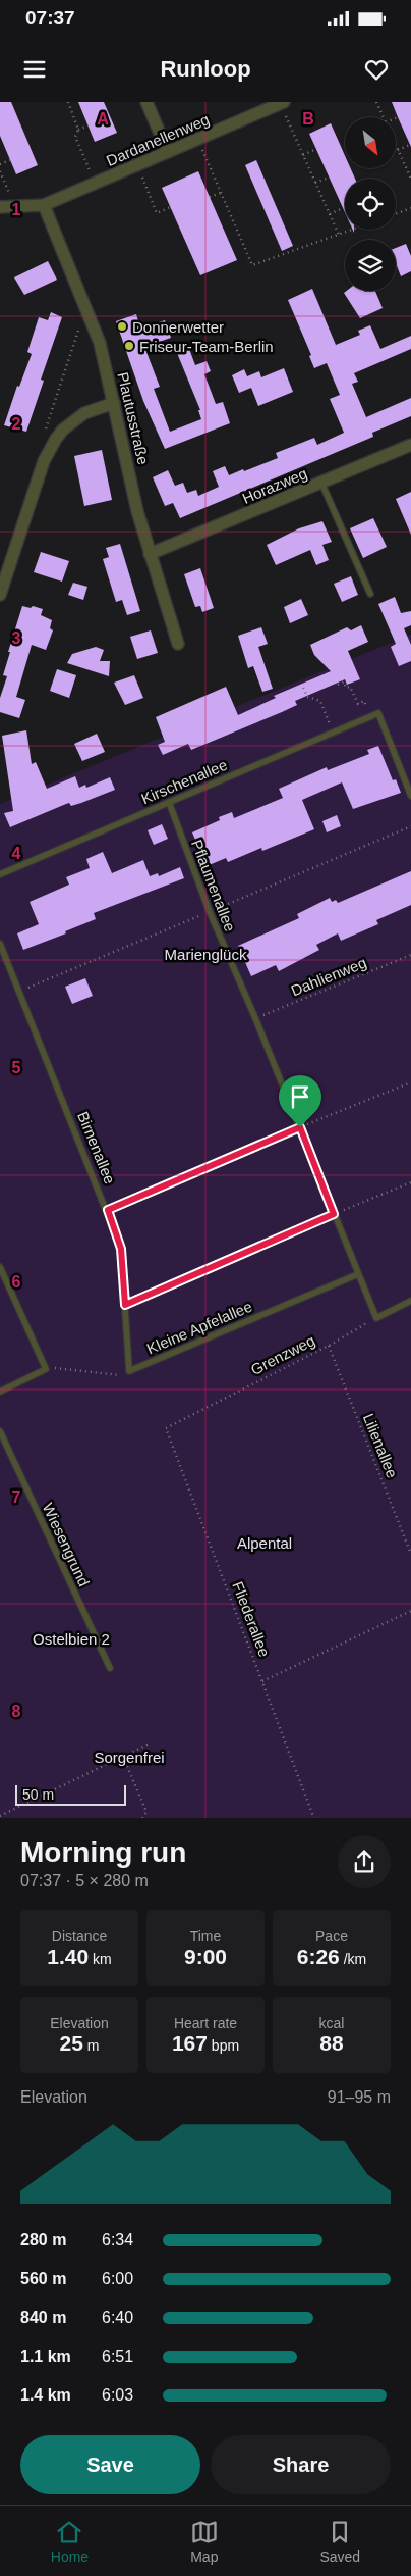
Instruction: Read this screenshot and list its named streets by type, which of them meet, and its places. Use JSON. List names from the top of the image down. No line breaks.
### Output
{"streets":{"street":["Dardanellenweg","Plautusstraße","Horazweg"],"lane":["Kirschenallee","Pflaumenallee","Birnenallee","Kleine Apfelallee","Wiesengrund"],"path":["Dahlienweg","Grenzweg","Lilienallee","Fliederallee"]},"crossings":[["Dardanellenweg","Plautusstraße"],["Plautusstraße","Horazweg"],["Kirschenallee","Pflaumenallee"],["Pflaumenallee","Dahlienweg"],["Pflaumenallee","Kleine Apfelallee"],["Pflaumenallee","Grenzweg"],["Birnenallee","Kleine Apfelallee"],["Grenzweg","Lilienallee"],["Grenzweg","Fliederallee"]],"parks":["Marienglück","Alpental","Ostelbien 2","Sorgenfrei"],"places":["Donnerwetter","Friseur-Team-Berlin"],"scale_bar":"50 m","north":"bottom right","page":{"status":"07:37","header":"Runloop","scale":"50 m","heading":["Morning run","07:37 · 5 × 280 m"],"stats":[["Distance","1.40 km"],["Time","9:00"],["Pace","6:26 /km"],["Elevation","25 m"],["Heart rate","167 bpm"],["kcal","88"]],"chart":["Elevation","91–95 m"],"list":[{"name":"280 m","note":"6:34"},{"name":"560 m","note":"6:00"},{"name":"840 m","note":"6:40"},{"name":"1.1 km","note":"6:51"},{"name":"1.4 km","note":"6:03"}],"buttons":["Save","Share"],"tabs":["Home","Map","Saved"]},"grid":{"columns":["A","B"],"rows":["1","2","3","4","5","6","7","8"]}}
